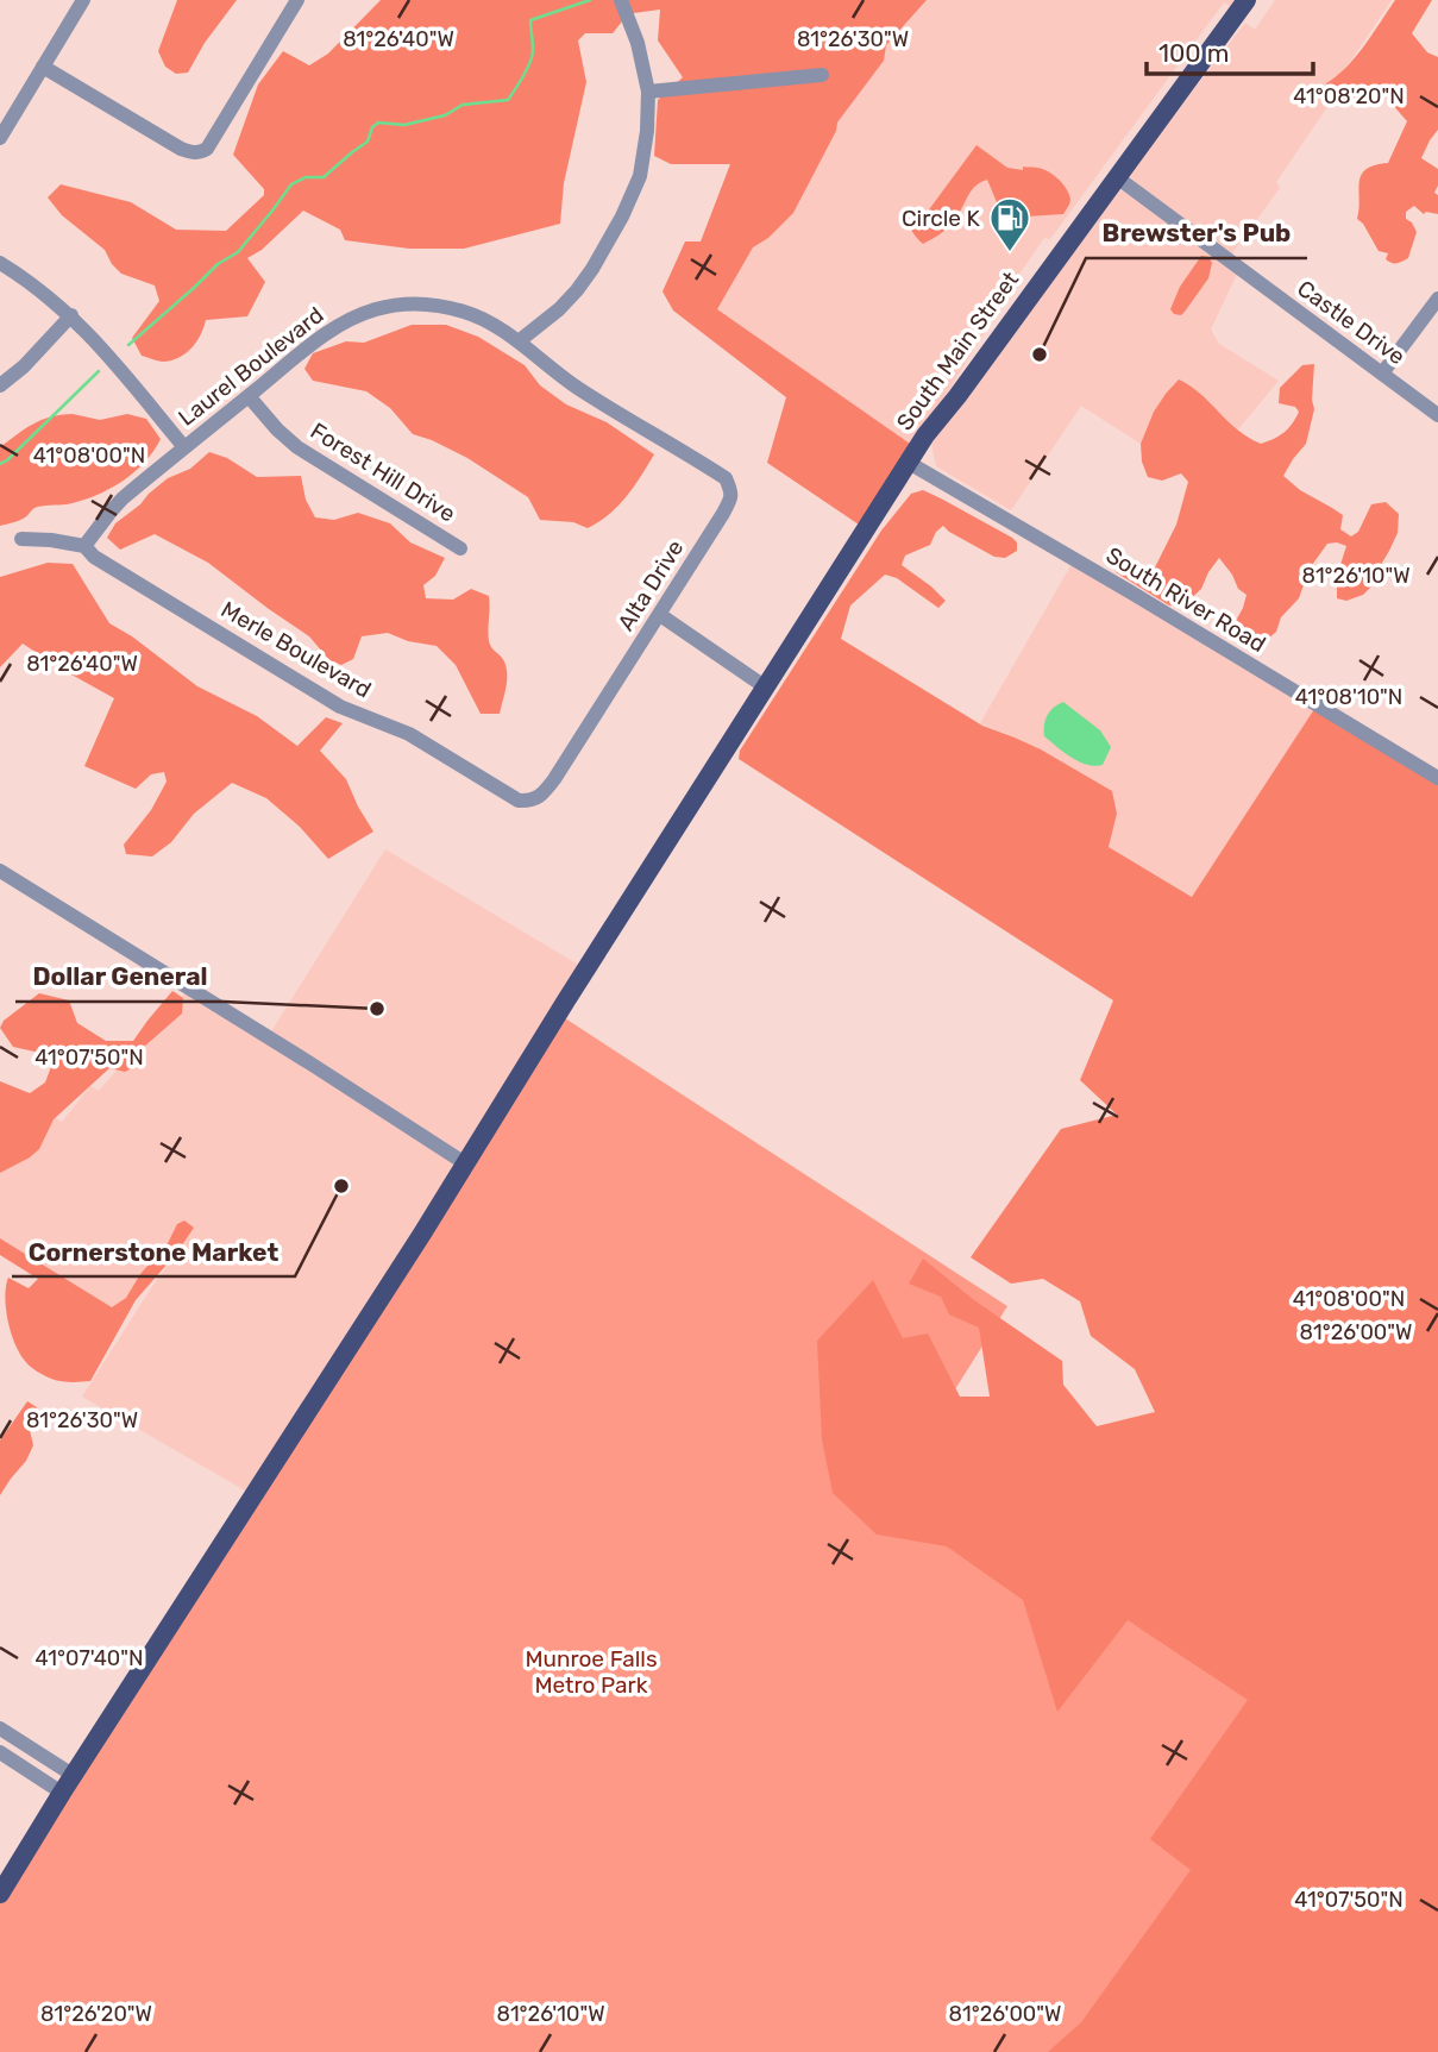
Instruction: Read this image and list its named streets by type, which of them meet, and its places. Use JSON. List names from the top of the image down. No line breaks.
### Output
{"streets":{"main road":["South Main Street"],"street":["Castle Drive","Laurel Boulevard","Forest Hill Drive","Alta Drive","South River Road","Merle Boulevard"]},"crossings":[["Castle Drive","South Main Street"],["South Main Street","South River Road"],["Laurel Boulevard","Forest Hill Drive"],["Laurel Boulevard","Alta Drive"],["Laurel Boulevard","Merle Boulevard"],["Alta Drive","Merle Boulevard"]],"parks":["Munroe Falls Metro Park"],"places":{"fuel station":["Circle K"],"other":["Brewster's Pub","Dollar General","Cornerstone Market"]},"scale_bar":"100 m","coordinates":["81°26'40\"W","81°26'30\"W","41°08'20\"N","41°08'00\"N","81°26'10\"W","41°08'10\"N","41°07'50\"N","81°26'00\"W","41°07'40\"N","81°26'20\"W"]}
